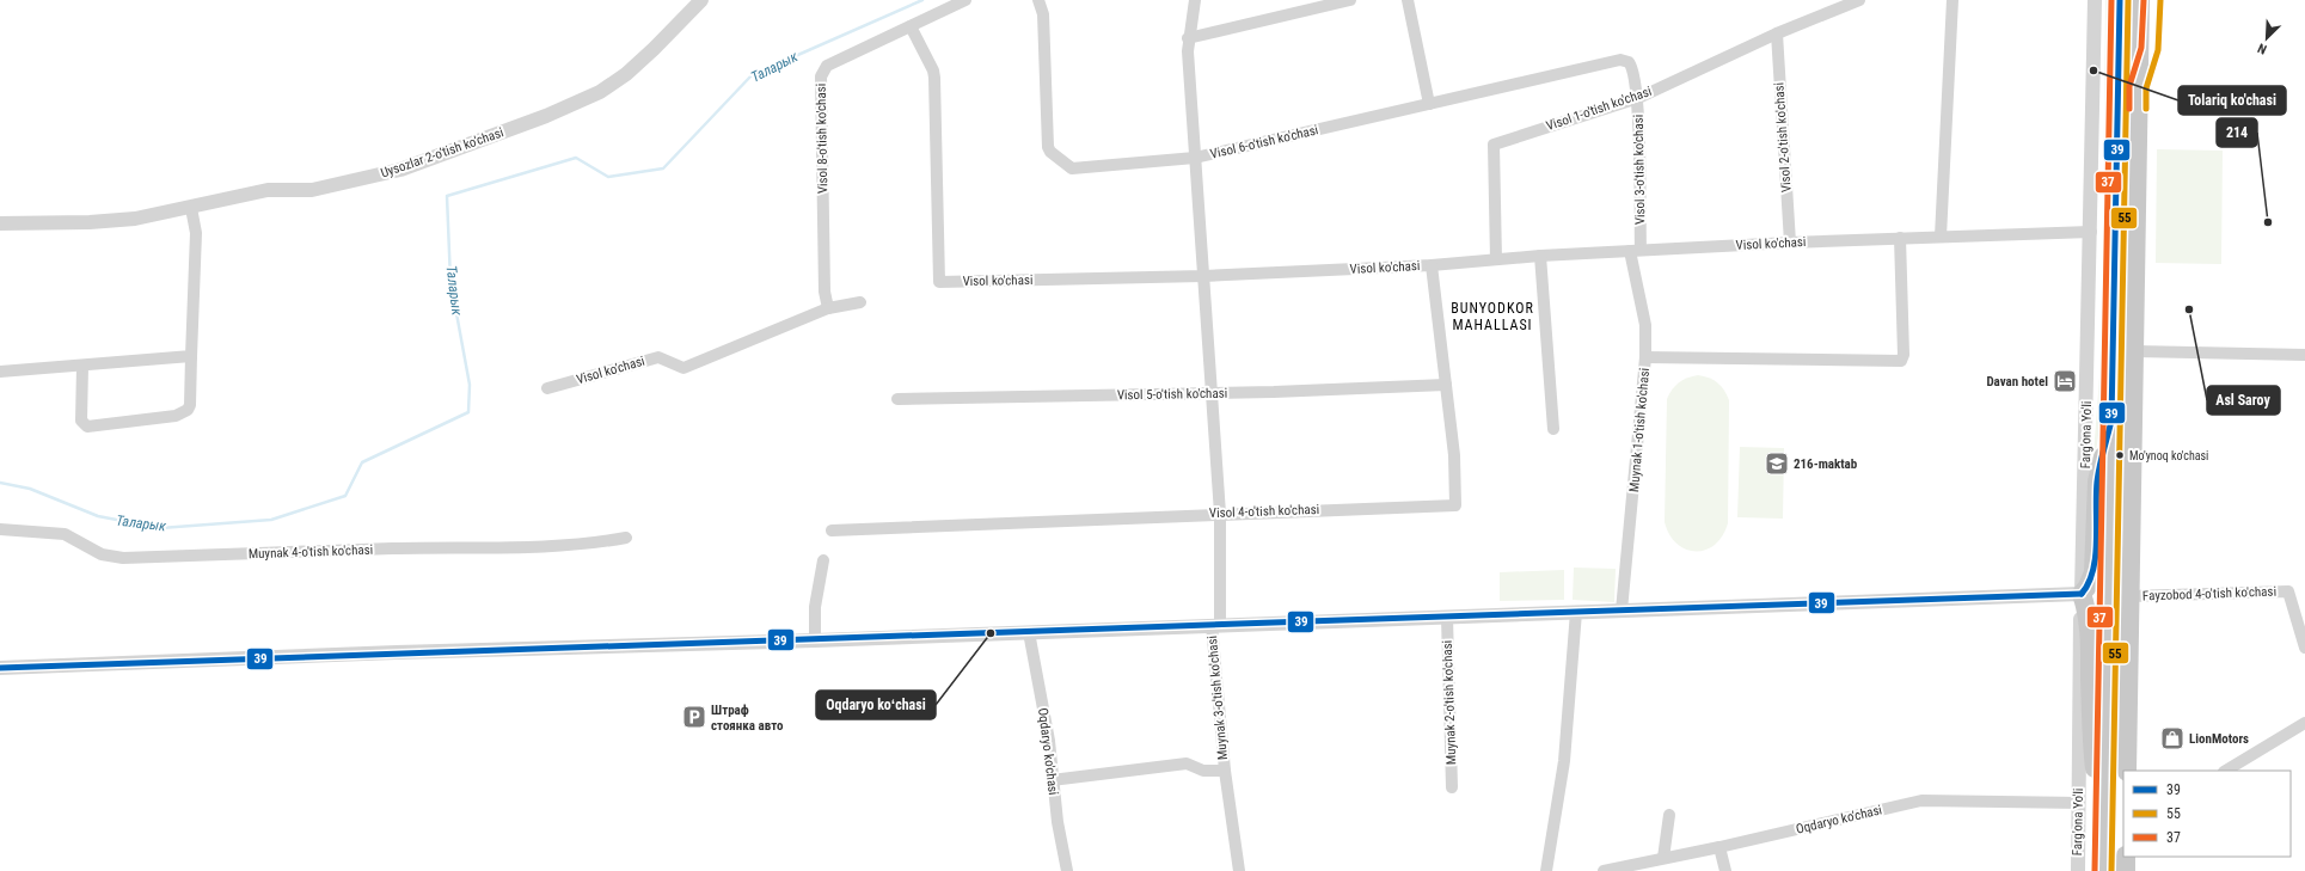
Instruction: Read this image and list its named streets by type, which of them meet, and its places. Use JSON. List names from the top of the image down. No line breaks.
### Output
{"streets":{"main road":["Farg'ona Yo'li"],"street":["Visol 1-o'tish ko'chasi","Visol 2-o'tish ko'chasi","Visol 8-o'tish ko'chasi","Visol 6-o'tish ko'chasi","Uysozlar 2-o'tish ko'chasi","Visol 3-o'tish ko'chasi","Visol ko'chasi","Visol 5-o'tish ko'chasi","Muynak 1-o'tish ko'chasi","Visol 4-o'tish ko'chasi","Muynak 4-o'tish ko'chasi","Fayzobod 4-o'tish ko'chasi","Muynak 3-o'tish ko'chasi","Muynak 2-o'tish ko'chasi","Oqdaryo ko'chasi"]},"crossings":[["Visol 1-o'tish ko'chasi","Visol 2-o'tish ko'chasi"],["Visol 1-o'tish ko'chasi","Visol 3-o'tish ko'chasi"],["Visol 1-o'tish ko'chasi","Visol ko'chasi"],["Visol 2-o'tish ko'chasi","Visol ko'chasi"],["Visol 8-o'tish ko'chasi","Visol ko'chasi"],["Visol 6-o'tish ko'chasi","Visol 3-o'tish ko'chasi"],["Visol 6-o'tish ko'chasi","Muynak 3-o'tish ko'chasi"],["Visol 3-o'tish ko'chasi","Visol ko'chasi"],["Visol 3-o'tish ko'chasi","Muynak 1-o'tish ko'chasi"],["Visol ko'chasi","Muynak 1-o'tish ko'chasi"],["Visol ko'chasi","Farg'ona Yo'li"],["Visol ko'chasi","Visol 4-o'tish ko'chasi"],["Visol ko'chasi","Muynak 3-o'tish ko'chasi"],["Visol 5-o'tish ko'chasi","Visol 4-o'tish ko'chasi"],["Visol 5-o'tish ko'chasi","Muynak 3-o'tish ko'chasi"],["Farg'ona Yo'li","Oqdaryo ko'chasi"],["Visol 4-o'tish ko'chasi","Muynak 3-o'tish ko'chasi"],["Muynak 3-o'tish ko'chasi","Oqdaryo ko'chasi"]],"districts":["BUNYODKOR MAHALLASI"],"water":["Таларык"],"places":{"other":["Tolariq ko'chasi","214","Asl Saroy","Mo'ynoq ko'chasi","Oqdaryo koʻchasi"],"hotel":["Davan hotel"],"school or university":["216-maktab"],"parking":["Штраф стоянка авто"],"shop":["LionMotors"]},"lines":["transit line 39","transit line 55","transit line 37"],"legend":["39","55","37"],"north":"bottom left"}
